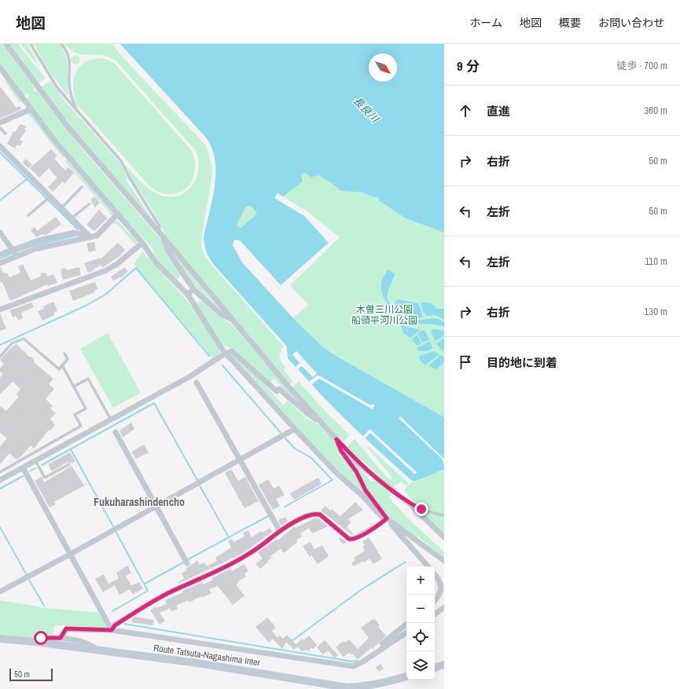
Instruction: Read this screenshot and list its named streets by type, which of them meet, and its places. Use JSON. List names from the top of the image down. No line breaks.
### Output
{"streets":{"main road":["Route Tatsuta-Nagashima Inter"]},"districts":["Fukuharashindencho"],"water":["長良川"],"parks":["木曽三川公園 船頭平河川公園"],"scale_bar":"50 m","north":"bottom right","page":{"header":"地図","nav":["ホーム","地図","概要","お問い合わせ"],"heading":["9 分","徒歩 · 700 m"],"list":[["直進","360 m"],["右折","50 m"],["左折","50 m"],["左折","110 m"],["右折","130 m"],"目的地に到着"],"map_buttons":["+","−"],"scale":"50 m"}}
